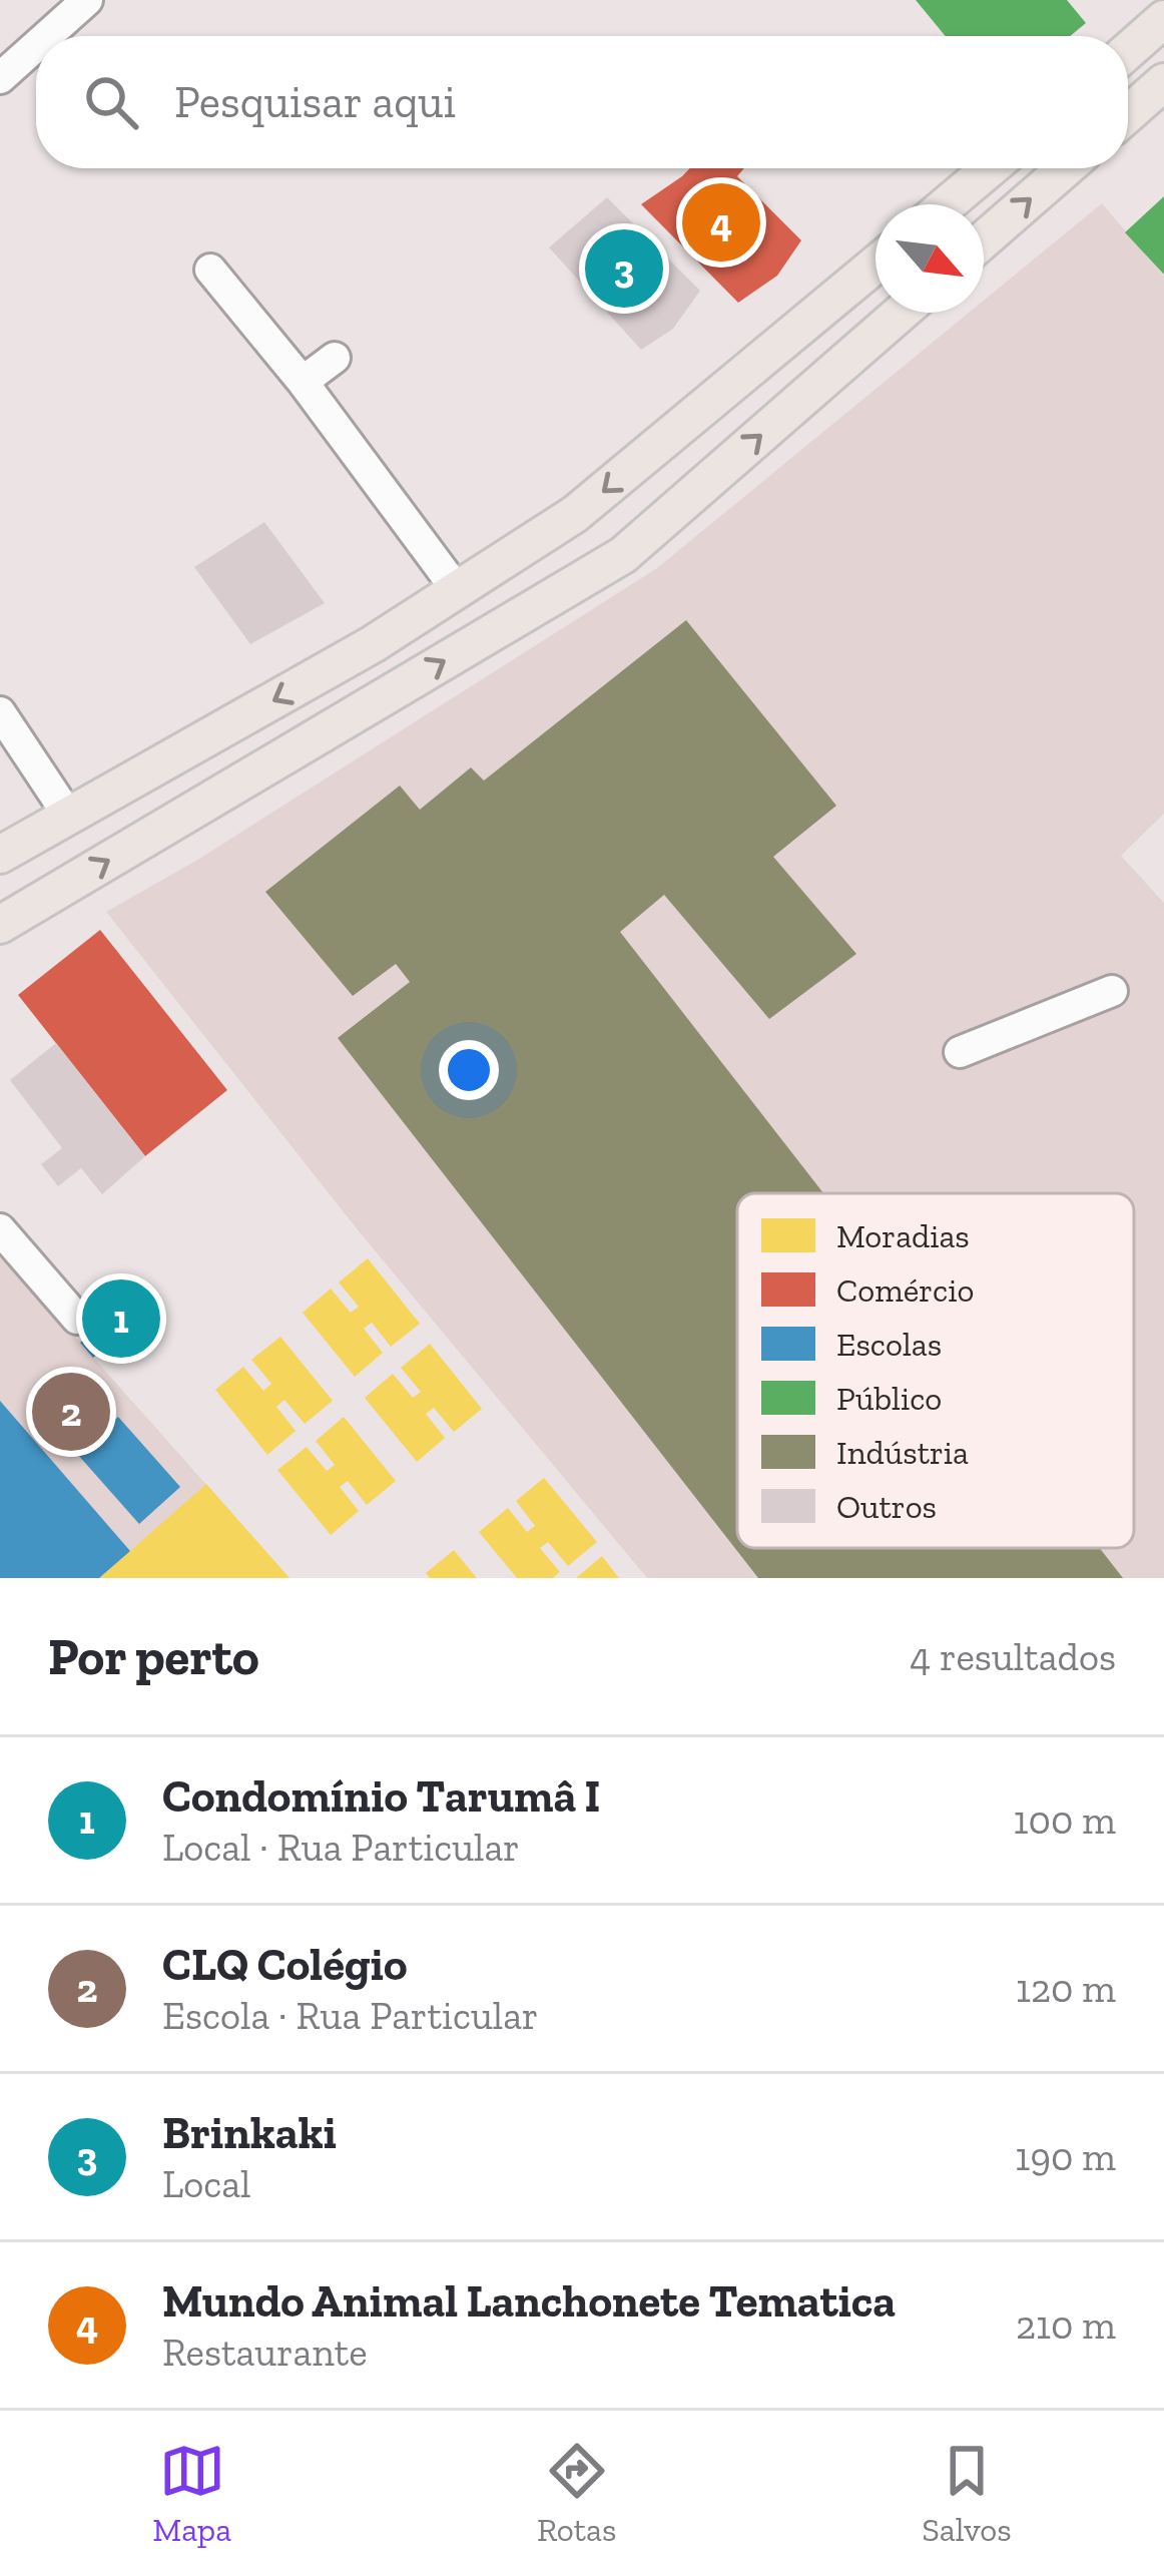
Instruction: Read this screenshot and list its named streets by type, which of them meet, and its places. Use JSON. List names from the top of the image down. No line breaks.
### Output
{"legend":["Moradias","Comércio","Escolas","Público","Indústria","Outros"],"north":"bottom right","page":{"search":"Pesquisar aqui","pins":["4","3","1","2"],"heading":["Por perto","4 resultados"],"list":[{"mark":"1","name":"Condomínio Tarumâ I","note":"Local · Rua Particular","value":"100 m"},{"mark":"2","name":"CLQ Colégio","note":"Escola · Rua Particular","value":"120 m"},{"mark":"3","name":"Brinkaki","note":"Local","value":"190 m"},{"mark":"4","name":"Mundo Animal Lanchonete Tematica","note":"Restaurante","value":"210 m"}],"nav":["Mapa","Rotas","Salvos"]}}
